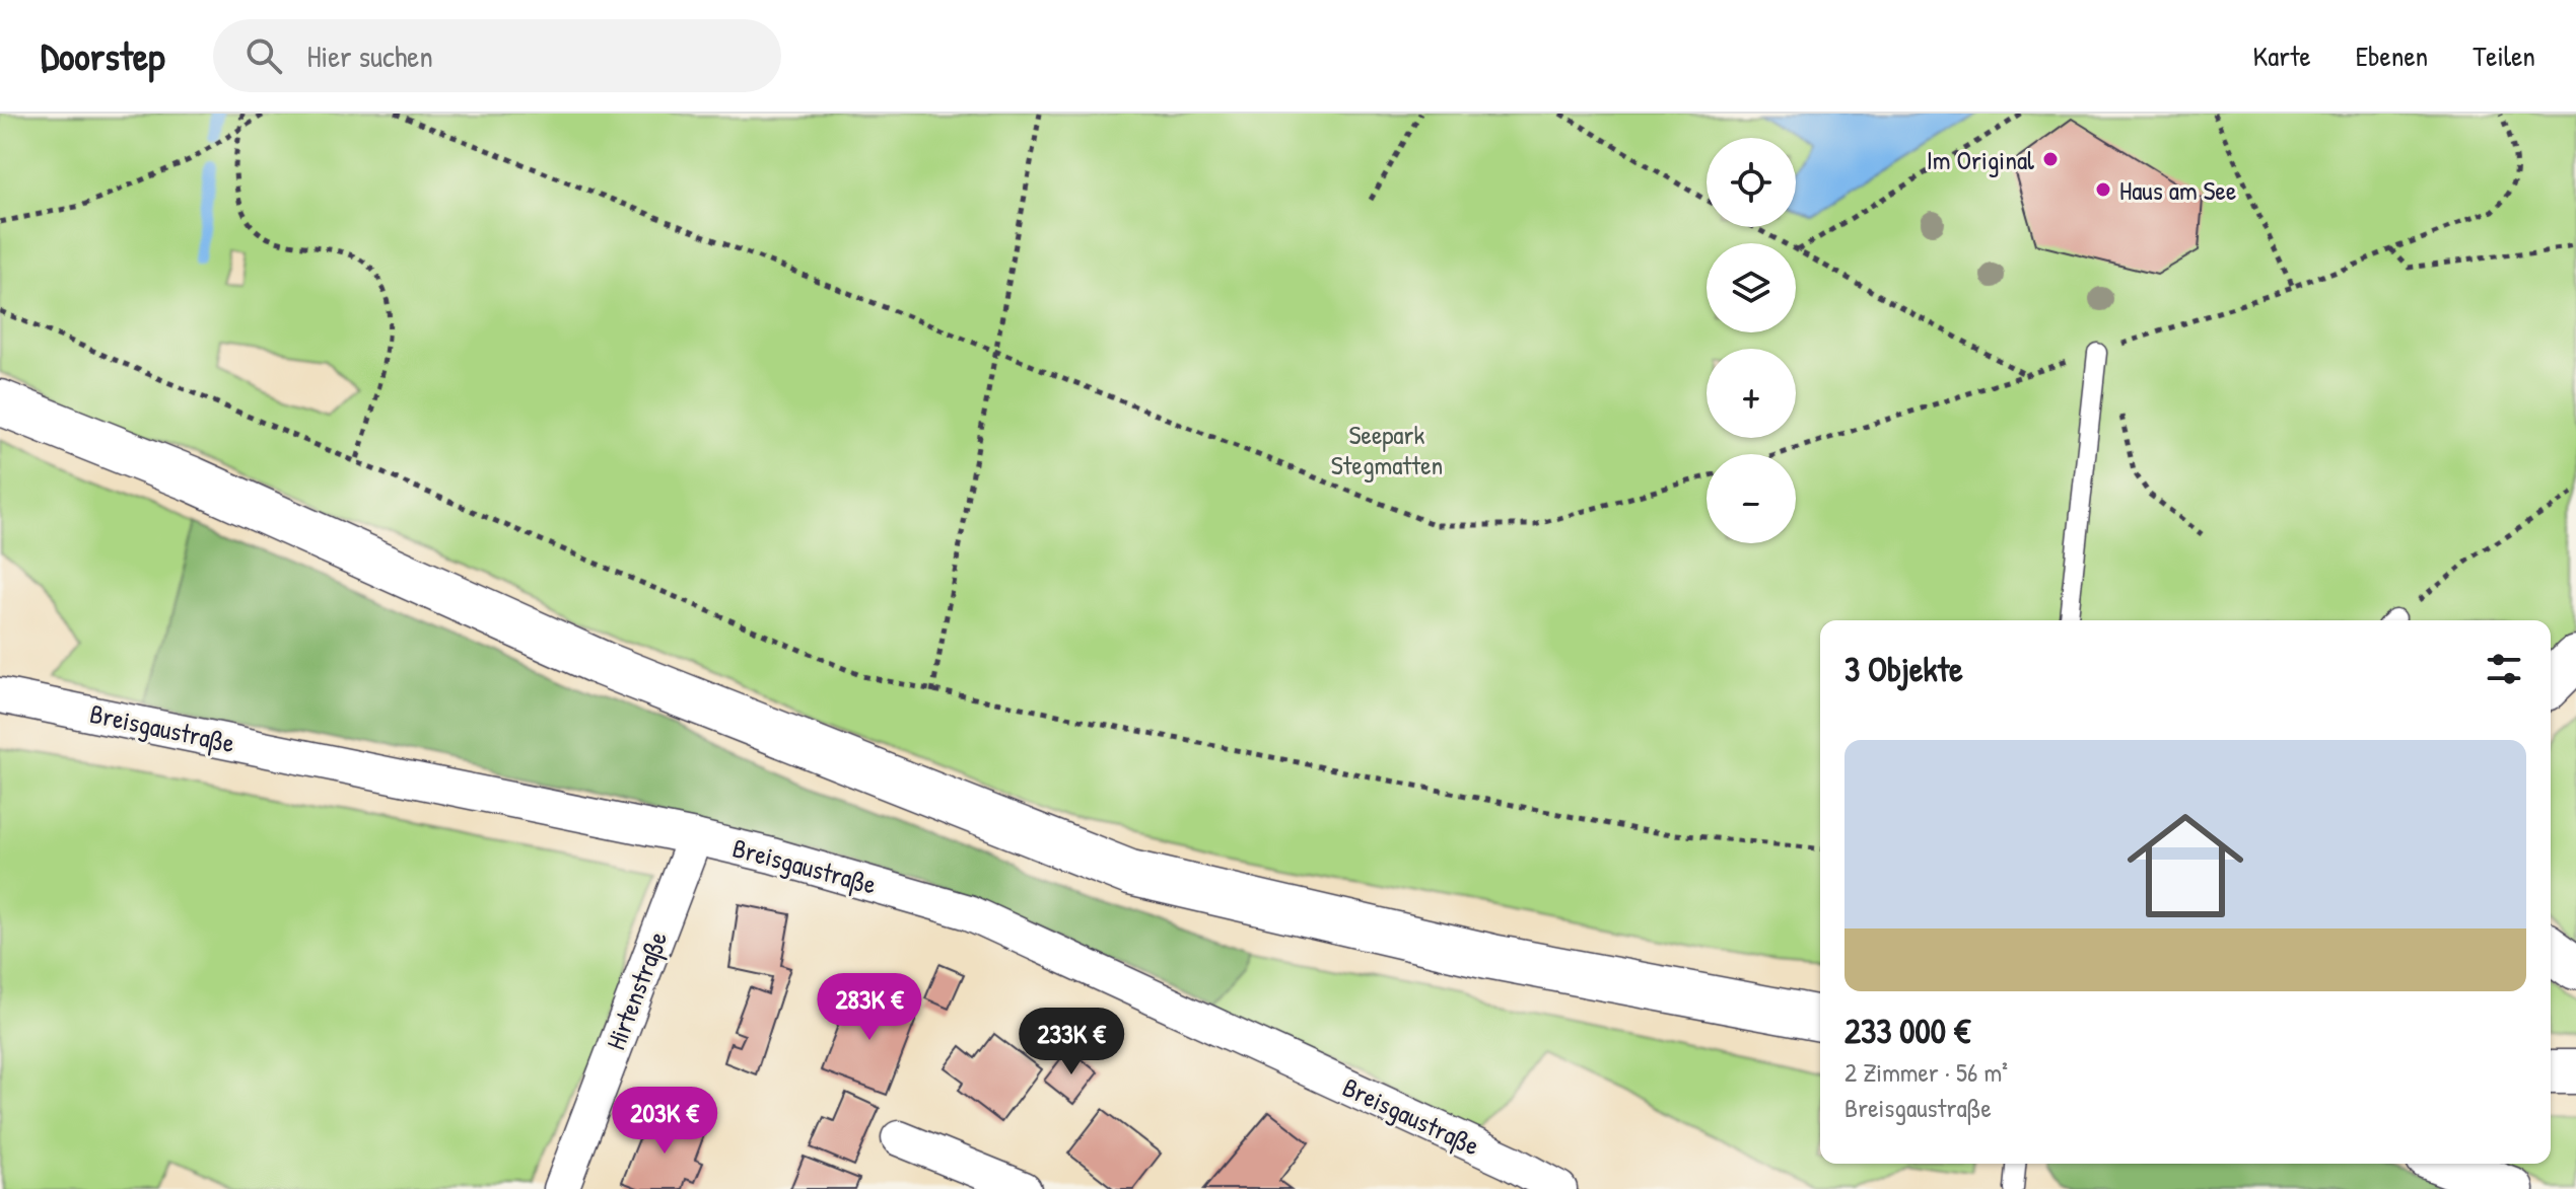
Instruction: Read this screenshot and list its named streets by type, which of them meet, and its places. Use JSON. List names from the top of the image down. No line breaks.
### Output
{"streets":{"street":["Breisgaustraße","Hirtenstraße"]},"crossings":[["Breisgaustraße","Hirtenstraße"]],"parks":["Seepark Stegmatten"],"places":["Im Original","Haus am See"],"page":{"header":"Doorstep","search":"Hier suchen","nav":["Karte","Ebenen","Teilen"],"map_buttons":["+","−"],"heading":"3 Objekte","list":[{"name":"233 000 €","note":"2 Zimmer · 56 m² · Breisgaustraße"}],"price":["283K €","233K €","203K €"]}}
